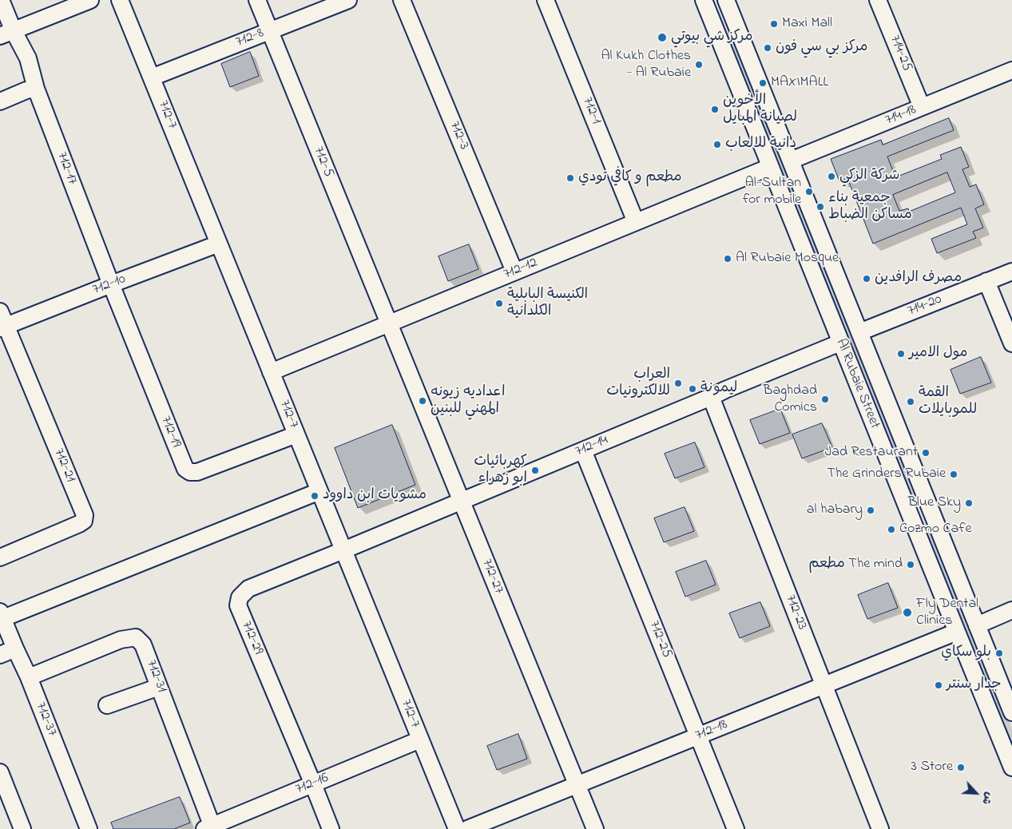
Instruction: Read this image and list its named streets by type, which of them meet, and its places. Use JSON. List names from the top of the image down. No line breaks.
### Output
{"streets":{"street":["712-8","714-25","712-1","712-7","714-18","712-3","712-5","712-17","712-12","712-10","714-20","Al Rubaie Street","712-19","712-14","712-21","712-27","712-23","712-29","712-25","712-31","712-37","712-18","712-16"]},"crossings":[["712-8","712-7"],["712-8","712-5"],["714-25","714-18"],["712-1","712-12"],["712-7","712-12"],["712-7","712-10"],["712-7","712-19"],["712-7","712-14"],["712-7","712-29"],["712-7","712-16"],["714-18","Al Rubaie Street"],["712-3","712-12"],["712-5","712-12"],["712-5","712-27"],["712-17","712-10"],["712-17","712-19"],["712-12","Al Rubaie Street"],["712-12","712-27"],["712-10","712-19"],["712-10","712-21"],["714-20","Al Rubaie Street"],["Al Rubaie Street","712-14"],["Al Rubaie Street","712-18"],["712-14","712-27"],["712-14","712-23"],["712-14","712-29"],["712-14","712-25"],["712-27","712-18"],["712-23","712-18"],["712-29","712-16"],["712-25","712-18"],["712-31","712-37"],["712-31","712-16"]],"places":["Maxi Mall","مركز شي بيوتي","مركز بي سي فون","Al Kukh Clothes - Al Rubaie","MAXIMALL","الأخوين لصيانة المبايل","دانية للالعاب","شركة الزكي","مطعم و كافي تودي","Al-Sultan for mobile","جمعية بناء مساكن الضباط","Al Rubaie Mosque","مصرف الرافدين","الكنيسة البابلية الكلدانية","مول الامير","العراب للالكترونيات","ليمونة","Baghdad Comics","اعداديه زيونه المهني للبنين","القمة للموبايلات","Jad Restaurant","كهربائيات ابو زهراء","The Grinders Rubaie","مشويات ابن داوود","Blue Sky","al habary","Cozmo Cafe","مطعم The mind","Fly Dental Clinics","بلو سكاي","جدار سنتر","3 Store"],"north":"bottom right"}
